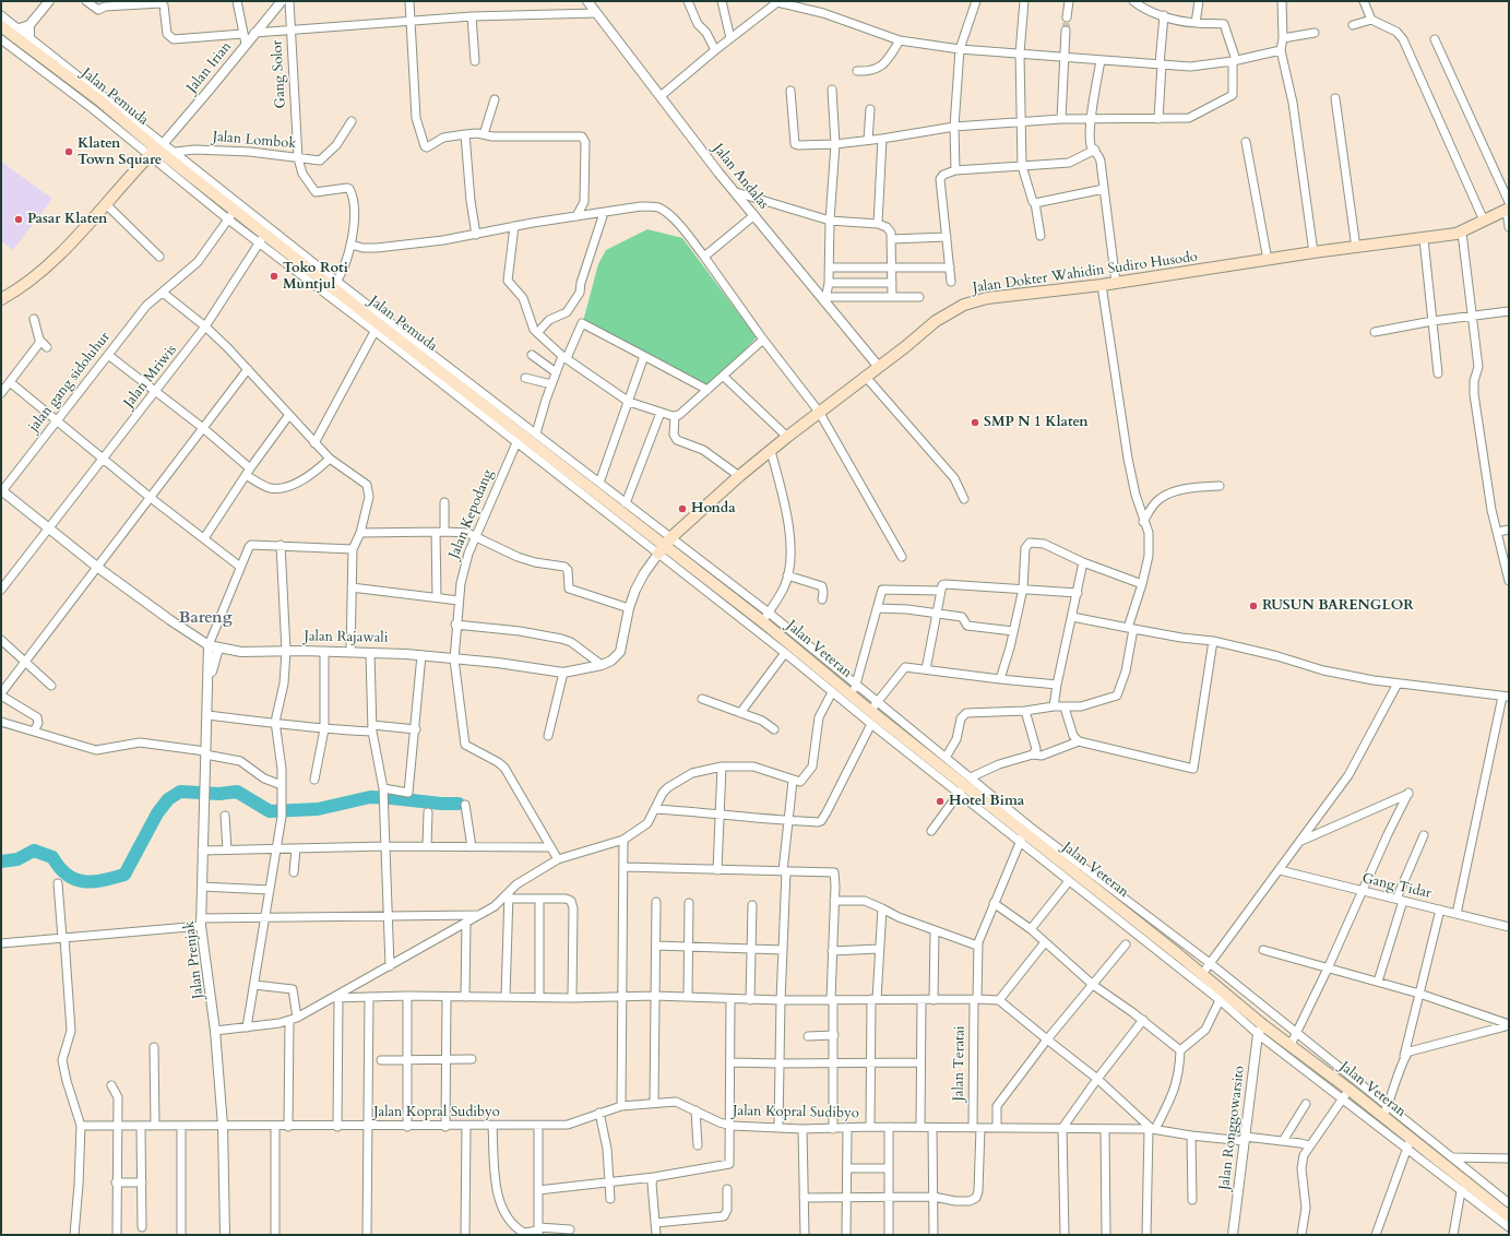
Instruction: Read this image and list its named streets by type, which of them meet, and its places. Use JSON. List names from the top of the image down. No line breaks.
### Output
{"streets":{"main road":["Jalan Pemuda","Jalan Dokter Wahidin Sudiro Husodo","Jalan Veteran"],"street":["Jalan Irian","Gang Solor","Jalan Lombok","Jalan Andalas","Jalan Mriwis","jalan gang sidoluhur","Jalan Kepodang","Jalan Rajawali","Gang Tidar","Jalan Prenjak","Jalan Teratai","Jalan Kopral Sudibyo","Jalan Ronggowarsito"]},"crossings":[["Jalan Irian","Jalan Pemuda"],["Gang Solor","Jalan Lombok"],["Jalan Pemuda","Jalan Dokter Wahidin Sudiro Husodo"],["Jalan Pemuda","Jalan Mriwis"],["Jalan Pemuda","jalan gang sidoluhur"],["Jalan Pemuda","Jalan Kepodang"],["Jalan Pemuda","Jalan Rajawali"],["Jalan Pemuda","Jalan Veteran"],["Jalan Andalas","Jalan Dokter Wahidin Sudiro Husodo"],["Jalan Dokter Wahidin Sudiro Husodo","Jalan Rajawali"],["Jalan Dokter Wahidin Sudiro Husodo","Jalan Veteran"],["Jalan Mriwis","Jalan Rajawali"],["jalan gang sidoluhur","Jalan Rajawali"],["Jalan Kepodang","Jalan Rajawali"],["Jalan Rajawali","Jalan Veteran"],["Jalan Rajawali","Jalan Prenjak"],["Jalan Veteran","Jalan Ronggowarsito"],["Jalan Prenjak","Jalan Kopral Sudibyo"],["Jalan Teratai","Jalan Kopral Sudibyo"],["Jalan Kopral Sudibyo","Jalan Ronggowarsito"]],"districts":["Bareng"],"places":["Klaten Town Square","Pasar Klaten","Toko Roti Muntjul","SMP N 1 Klaten","Honda","RUSUN BARENGLOR","Hotel Bima"]}
